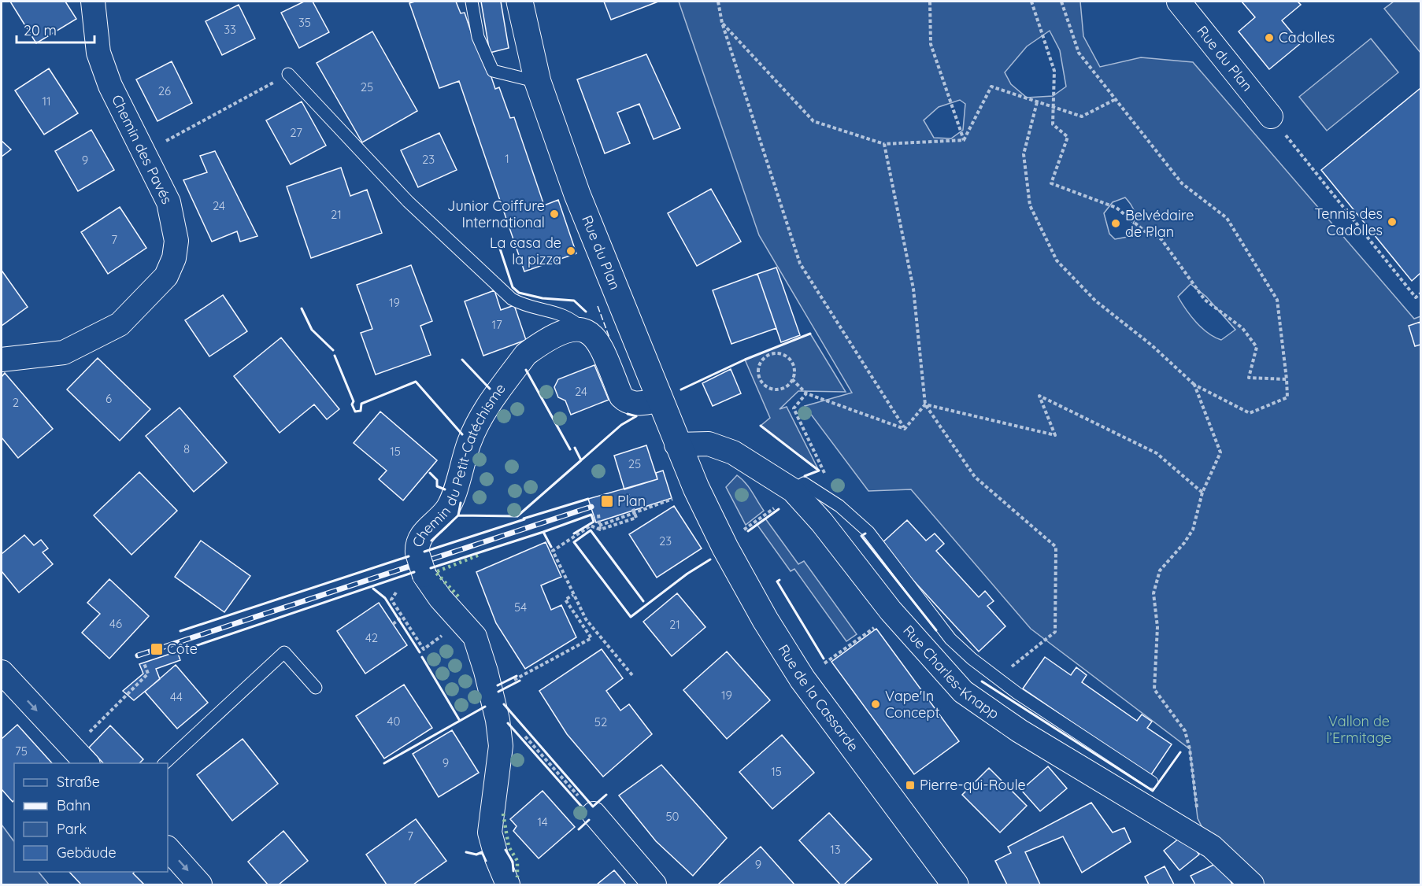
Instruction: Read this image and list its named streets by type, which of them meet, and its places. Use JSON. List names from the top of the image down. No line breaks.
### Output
{"streets":{"main road":["Rue du Plan","Rue de la Cassarde"],"street":["Chemin des Pavés","Chemin du Petit-Catéchisme","Rue Charles-Knapp"]},"crossings":[["Rue du Plan","Rue Charles-Knapp"],["Rue du Plan","Rue de la Cassarde"]],"parks":["Vallon de l’Ermitage"],"places":{"other":["Cadolles","Junior Coiffure International","Tennis des Cadolles","Belvédaire de Plan","La casa de la pizza","Vape'In Concept"],"transit":["Plan","Côte","Pierre-qui-Roule"]},"house_numbers":["35","33","25","26","11","27","1","23","9","24","21","7","19","17","24","6","2","8","15","25","23","54","46","21","42","19","44","40","52","75","9","15","50","14","7","13","9"],"legend":["Straße","Bahn","Park","Gebäude"],"scale_bar":"20 m"}
